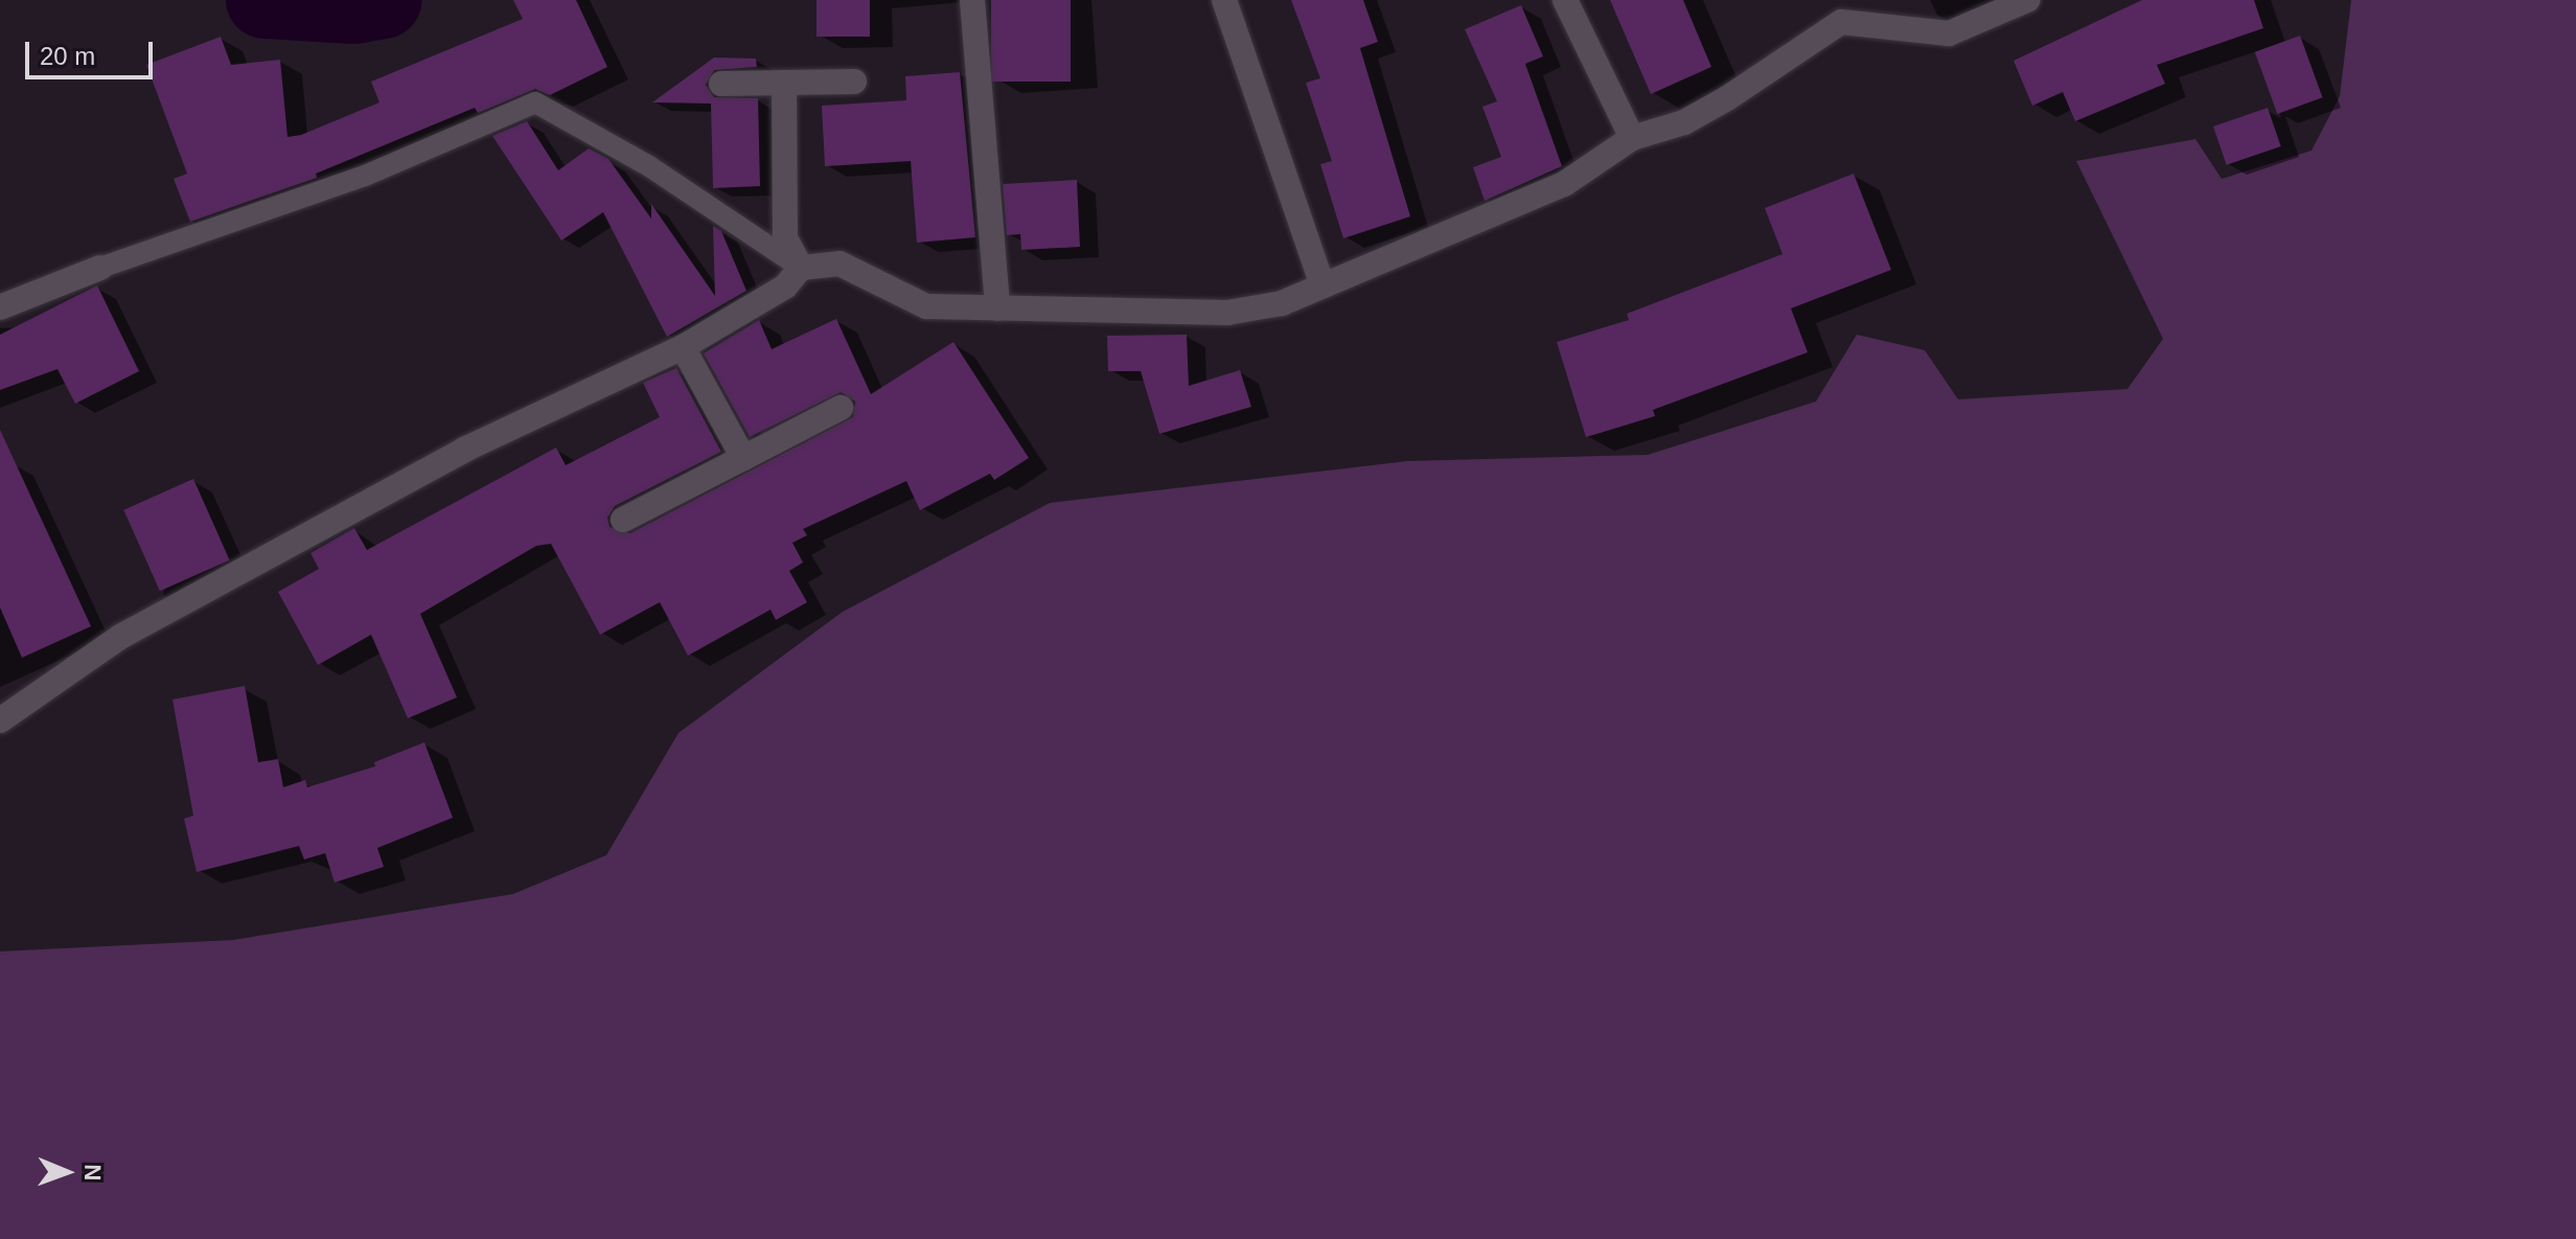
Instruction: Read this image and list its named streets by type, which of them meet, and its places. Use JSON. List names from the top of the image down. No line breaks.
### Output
{"scale_bar":"20 m","north":"right"}
